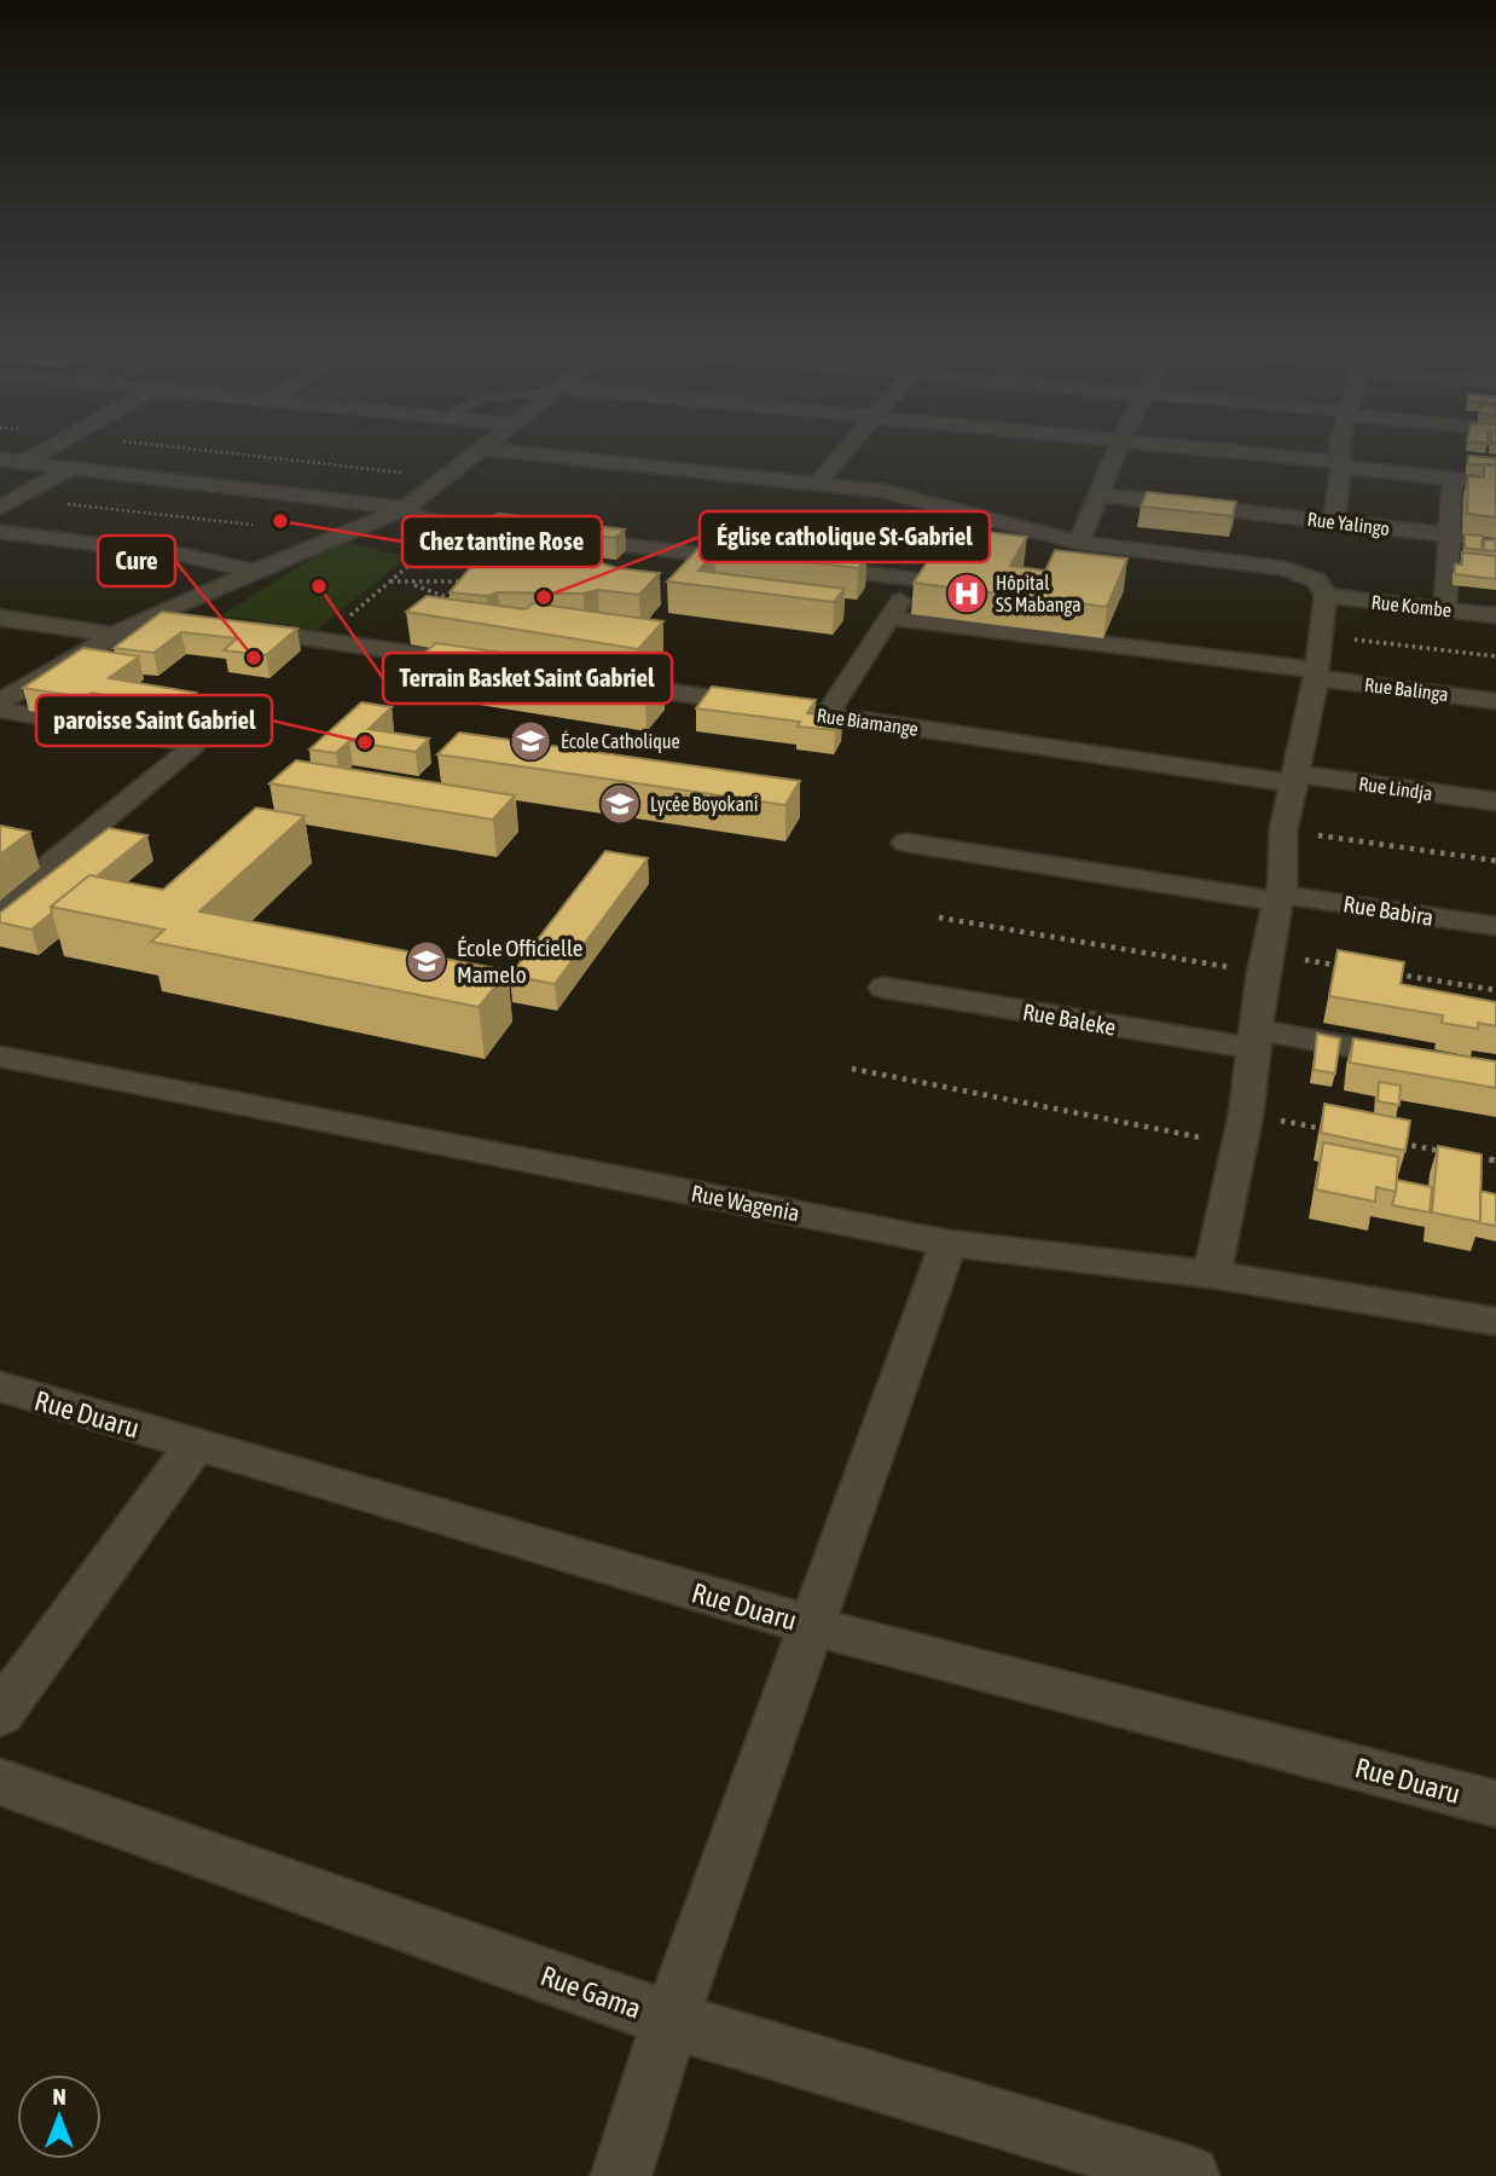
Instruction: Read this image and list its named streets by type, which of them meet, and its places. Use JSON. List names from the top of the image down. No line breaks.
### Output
{"streets":{"street":["Rue Yalingo","Rue Kombe","Rue Balinga","Rue Biamange","Rue Lindja","Rue Babira","Rue Baleke","Rue Wagenia","Rue Duaru","Rue Gama"]},"crossings":[["Rue Biamange","Rue Lindja"]],"places":{"other":["Chez tantine Rose","Terrain Basket Saint Gabriel","Église catholique St-Gabriel","Cure","paroisse Saint Gabriel"],"hospital":["Hôpital SS Mabanga"],"school or university":["École Catholique","Lycée Boyokani","École Officielle Mamelo"]},"north":"top"}
